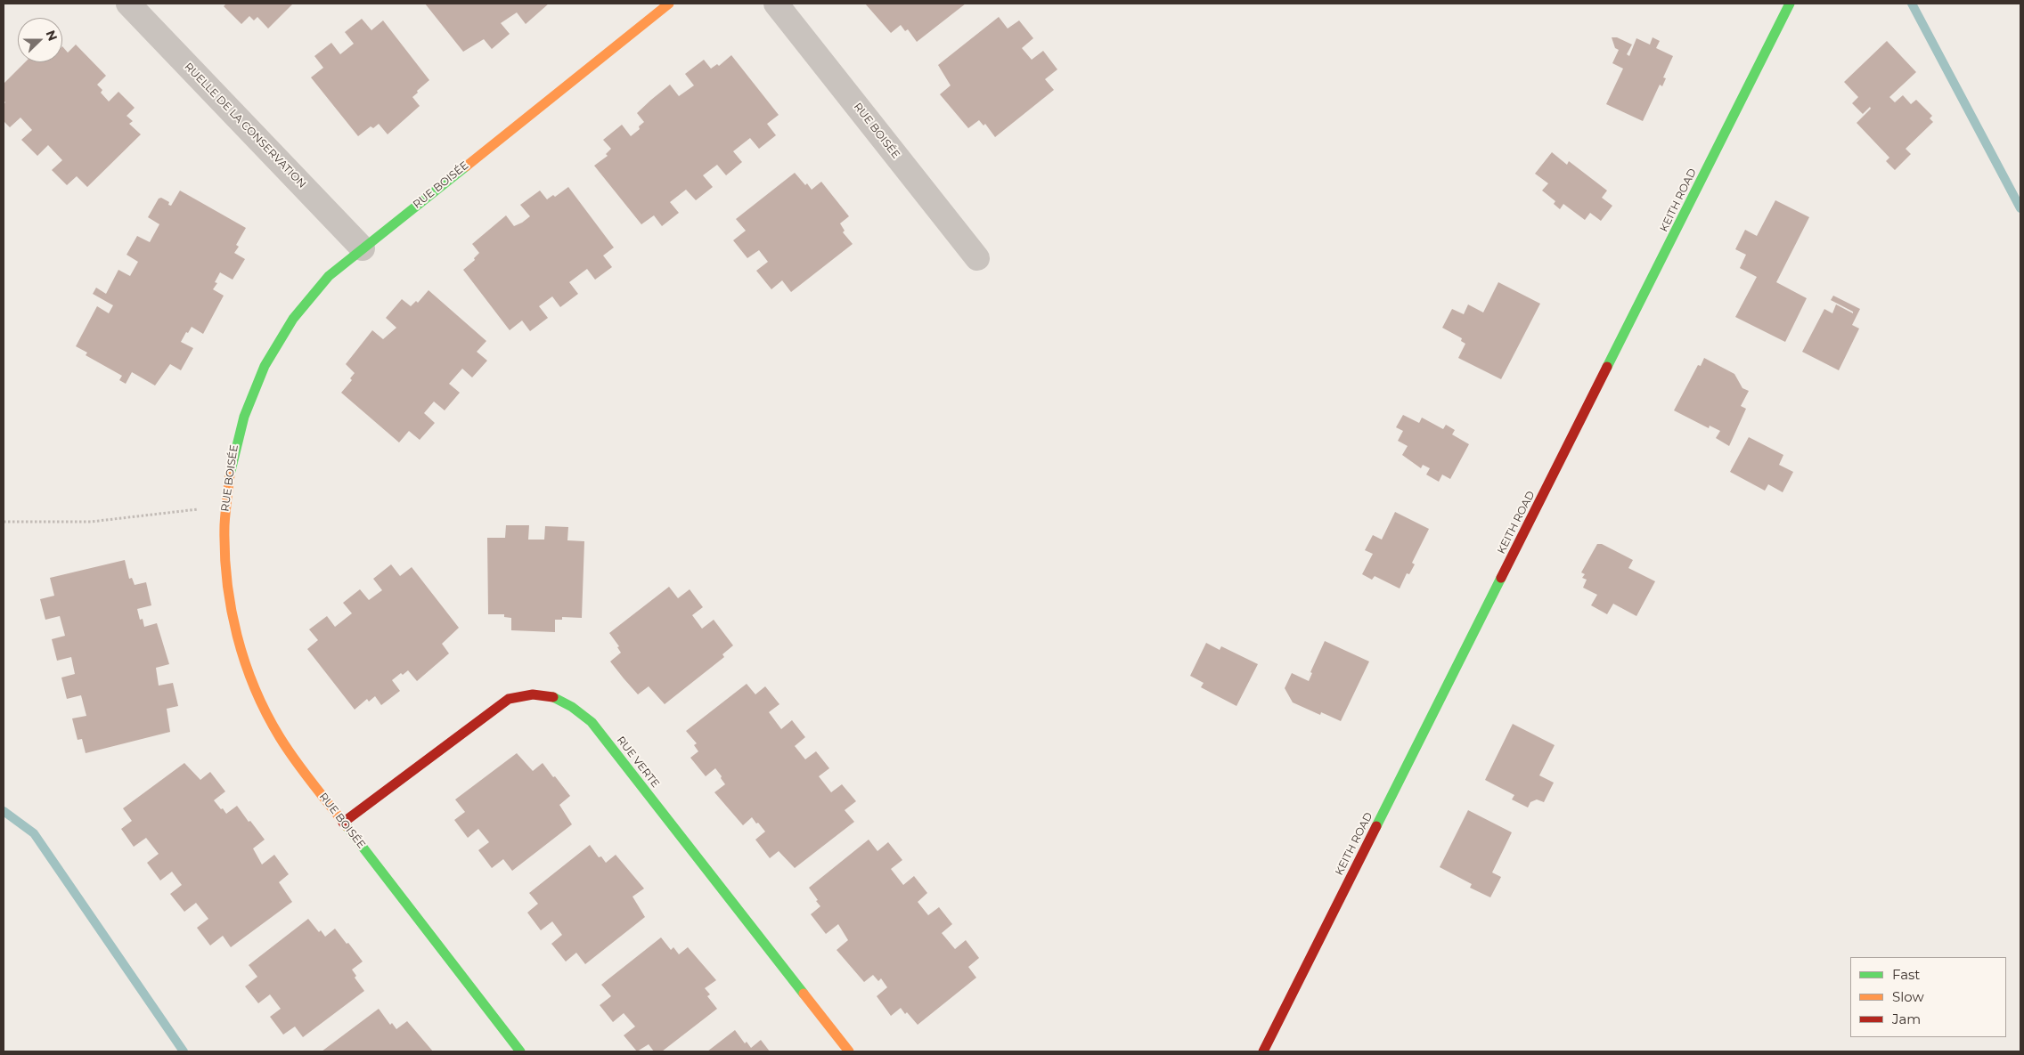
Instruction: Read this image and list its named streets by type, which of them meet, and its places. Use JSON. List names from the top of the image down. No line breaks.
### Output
{"streets":{"street":["RUELLE DE LA CONSERVATION","RUE BOISÉE","KEITH ROAD","RUE VERTE"]},"crossings":[["RUELLE DE LA CONSERVATION","RUE BOISÉE"],["RUE BOISÉE","RUE VERTE"]],"legend":["Fast","Slow","Jam"],"north":"right"}
